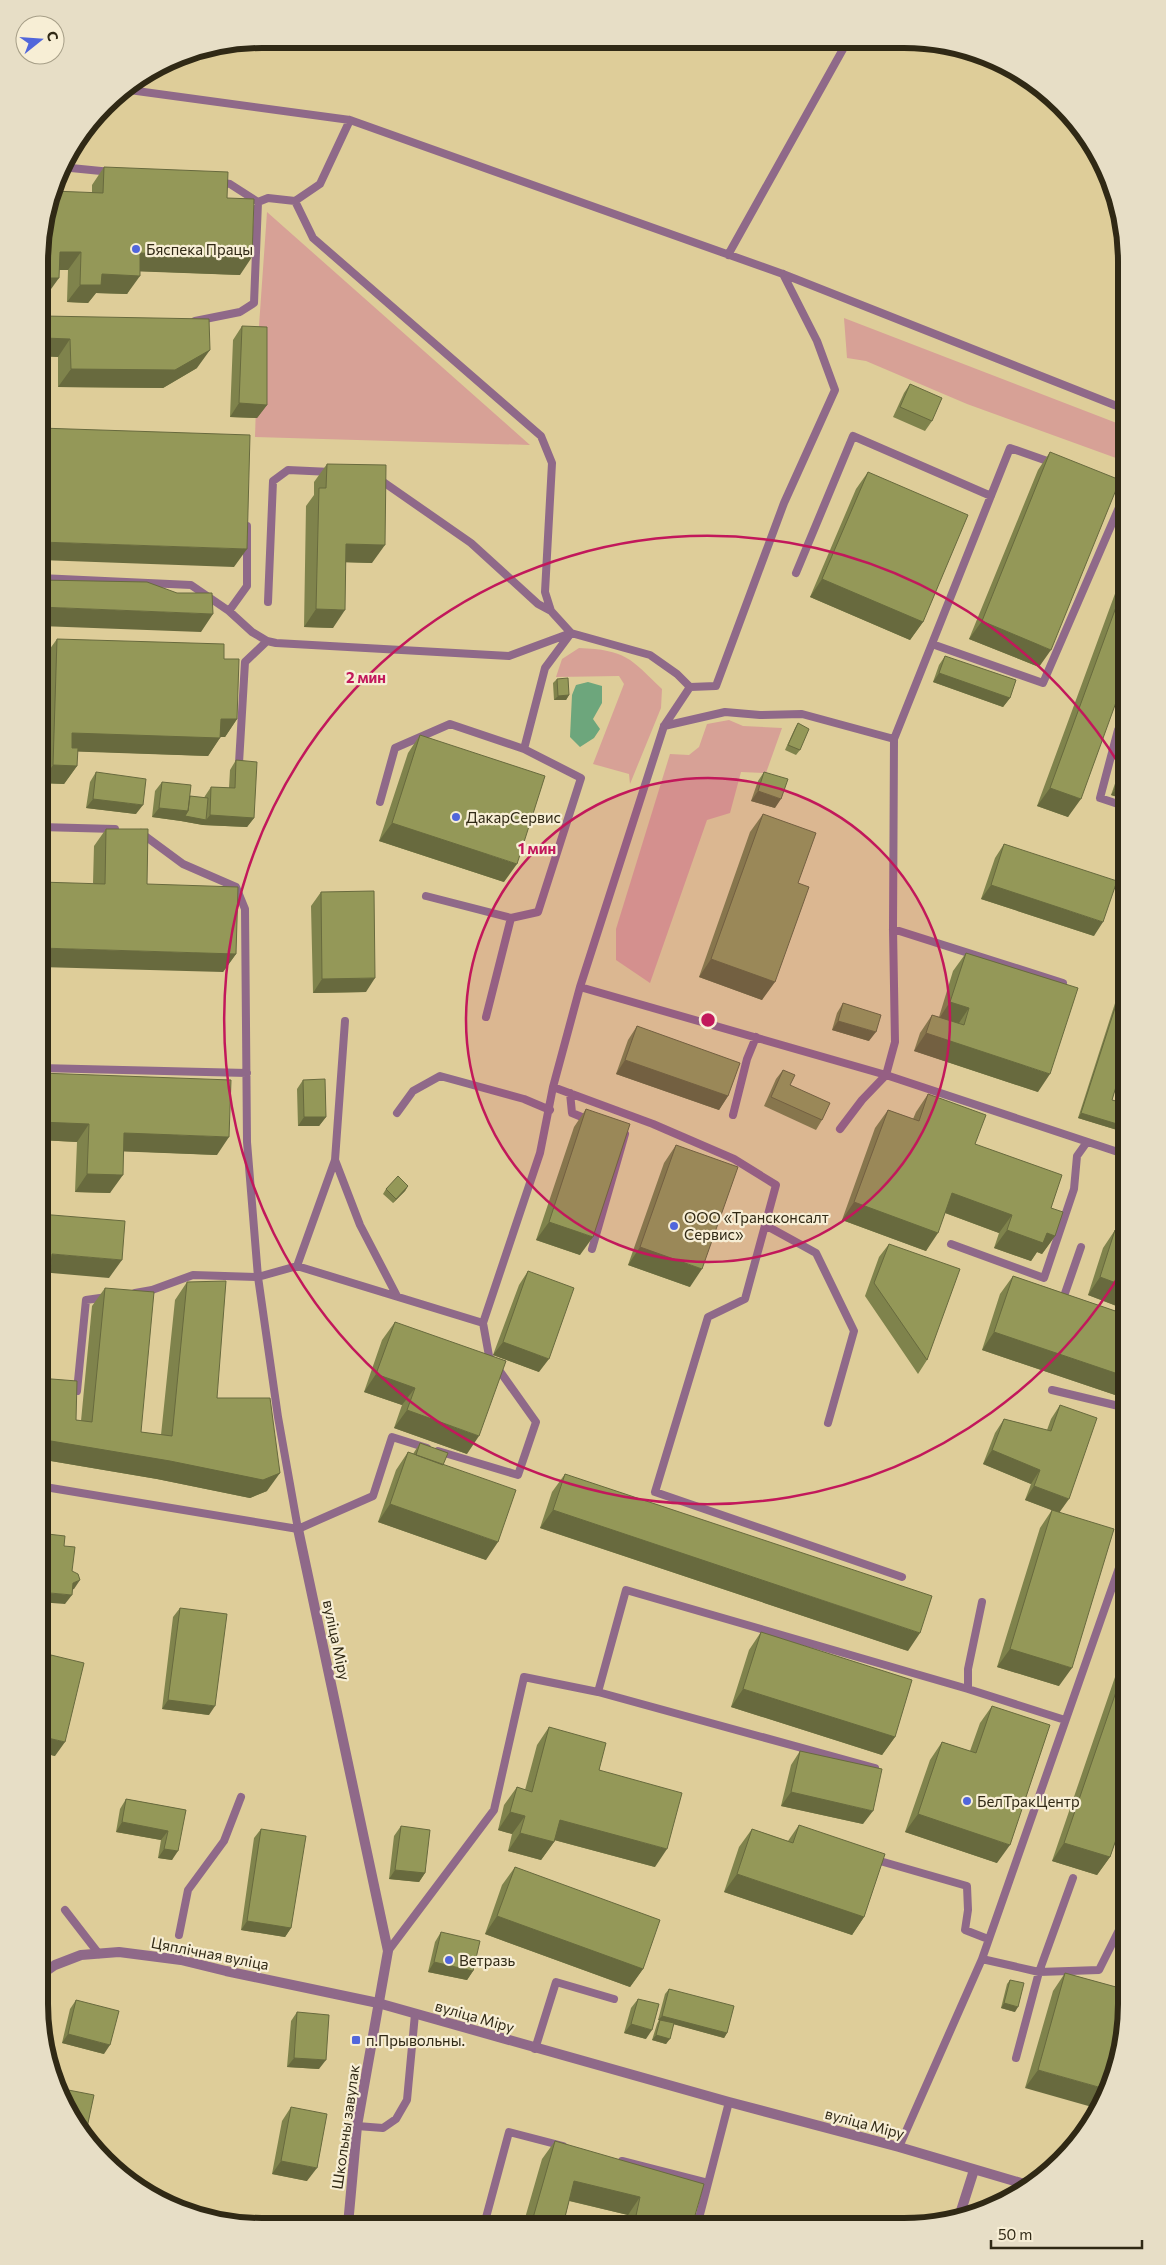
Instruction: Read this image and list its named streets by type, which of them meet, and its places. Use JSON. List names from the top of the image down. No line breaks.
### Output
{"streets":{"street":["вуліца Міру","Цяплічная вуліца","Школьны завулак"]},"crossings":[["вуліца Міру","Цяплічная вуліца"],["вуліца Міру","Школьны завулак"],["Цяплічная вуліца","Школьны завулак"]],"places":{"other":["Бяспека Працы","ДакарСервис","ООО «Трансконсалт Сервис»","БелТракЦентр","Ветразь"],"transit":["п.Прывольны."]},"scale_bar":"50 m","north":"right","rings":["2 мин","1 мин"]}
